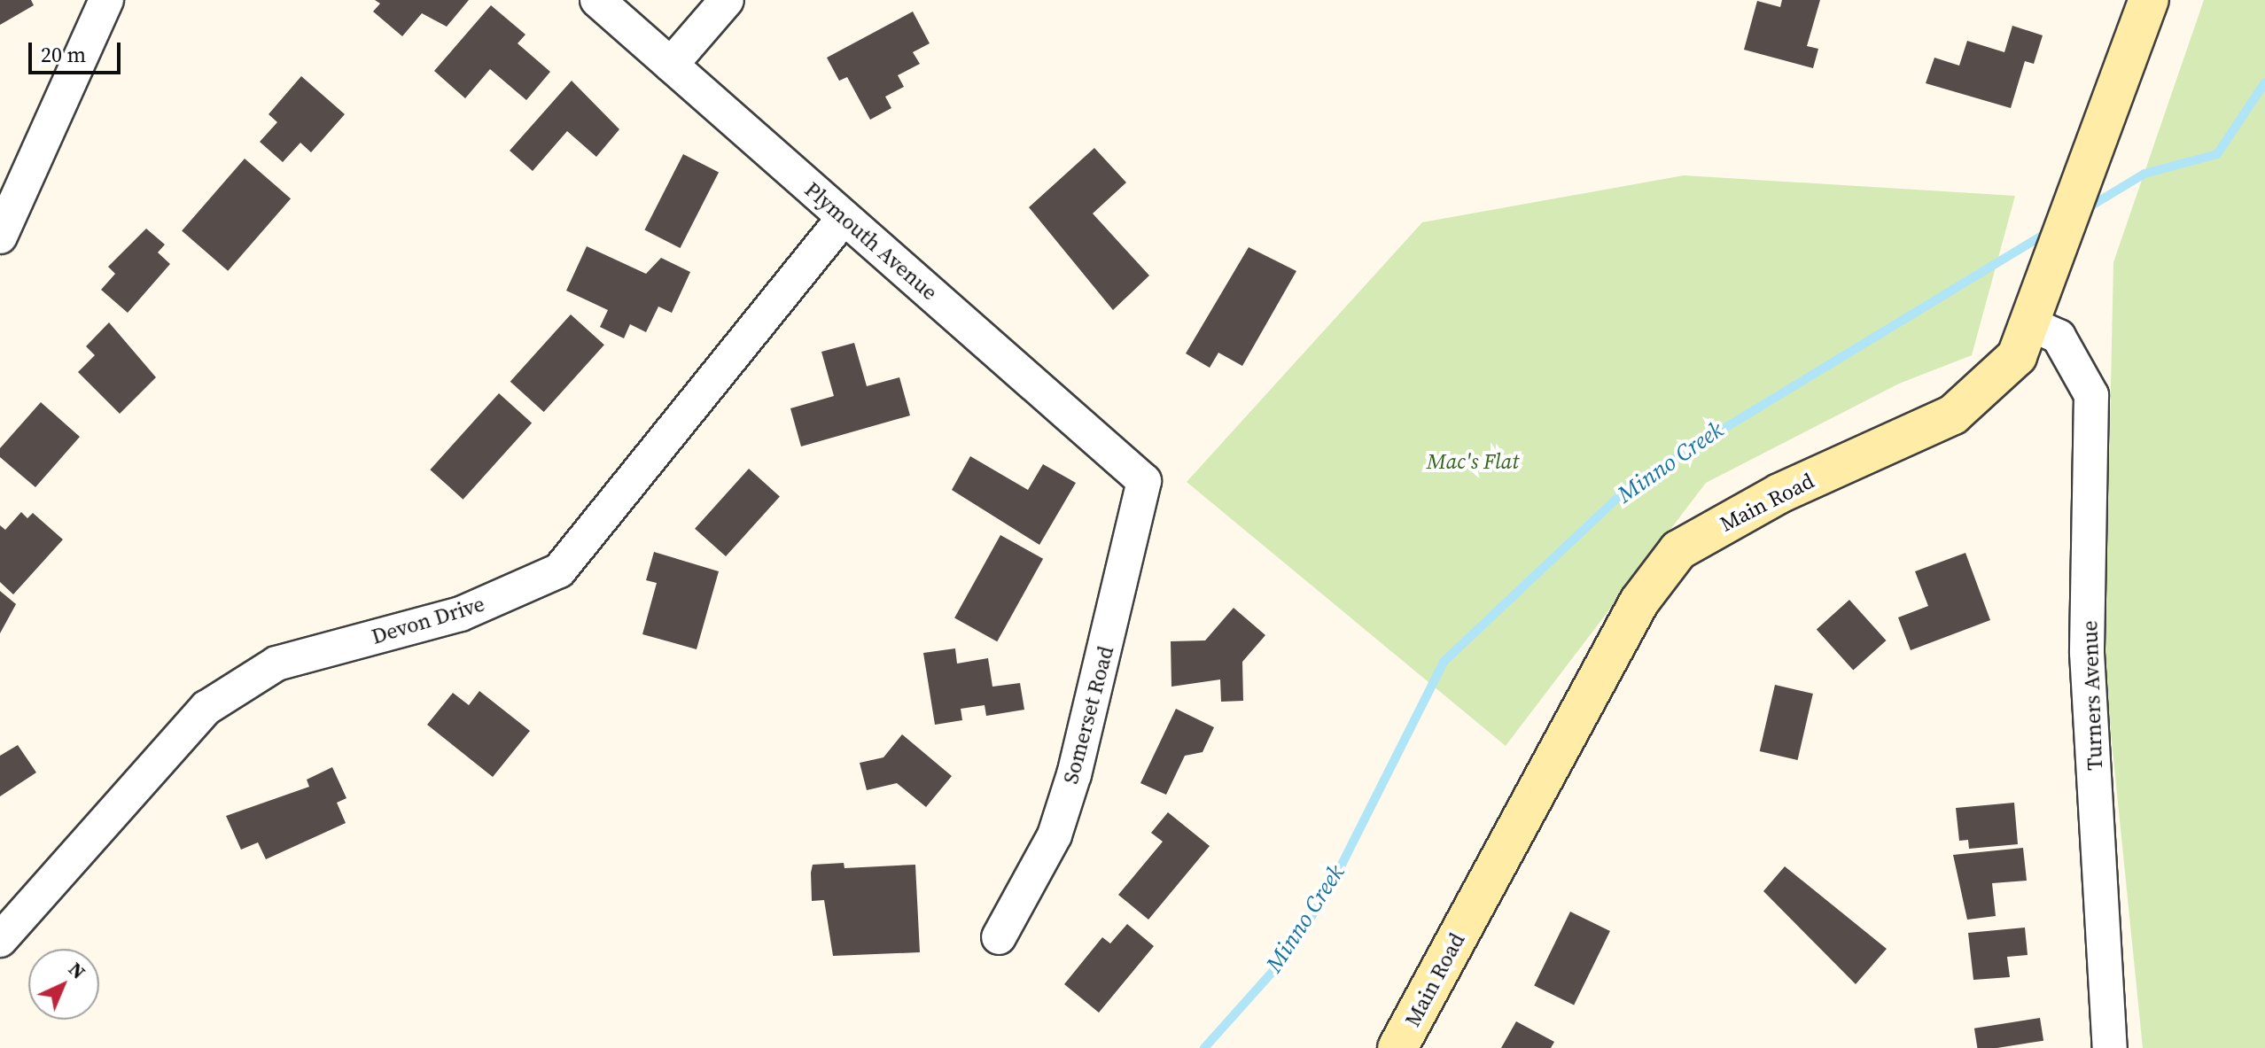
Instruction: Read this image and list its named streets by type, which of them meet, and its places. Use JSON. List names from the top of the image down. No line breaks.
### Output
{"streets":{"main road":["Main Road"],"street":["Plymouth Avenue","Devon Drive","Turners Avenue","Somerset Road"]},"crossings":[["Plymouth Avenue","Devon Drive"],["Plymouth Avenue","Somerset Road"],["Main Road","Turners Avenue"]],"water":["Minno Creek"],"parks":["Mac's Flat"],"scale_bar":"20 m","north":"top right"}
